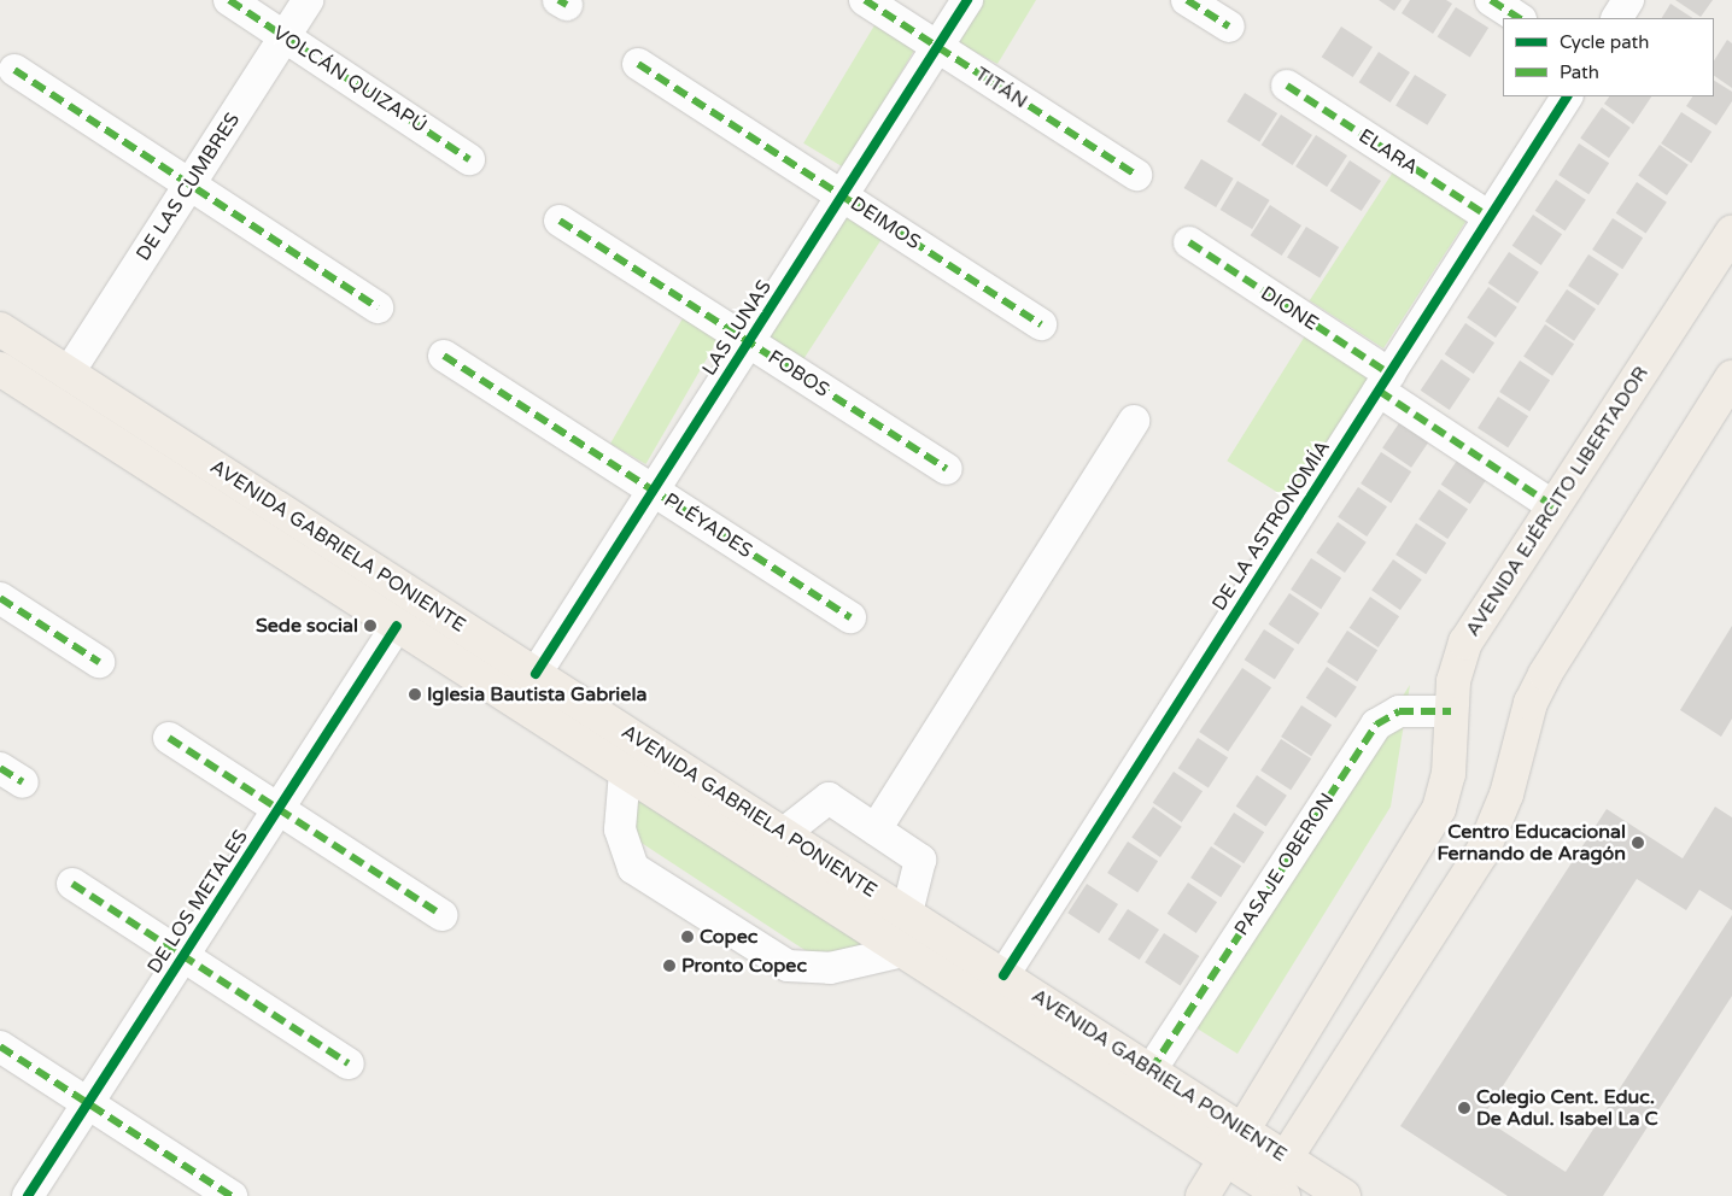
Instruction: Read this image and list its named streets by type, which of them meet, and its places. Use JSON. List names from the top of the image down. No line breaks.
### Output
{"streets":{"main road":["AVENIDA EJÉRCITO LIBERTADOR","AVENIDA GABRIELA PONIENTE"],"street":["VOLCÁN QUIZAPÚ","TITÁN","ELARA","DE LAS CUMBRES","DEIMOS","DIONE","LAS LUNAS","FOBOS","PLÉYADES","DE LA ASTRONOMÍA","PASAJE OBERON","DE LOS METALES"]},"crossings":[["VOLCÁN QUIZAPÚ","DE LAS CUMBRES"],["TITÁN","LAS LUNAS"],["ELARA","DE LA ASTRONOMÍA"],["DE LAS CUMBRES","AVENIDA GABRIELA PONIENTE"],["DEIMOS","LAS LUNAS"],["DIONE","AVENIDA EJÉRCITO LIBERTADOR"],["DIONE","DE LA ASTRONOMÍA"],["LAS LUNAS","FOBOS"],["LAS LUNAS","PLÉYADES"],["LAS LUNAS","AVENIDA GABRIELA PONIENTE"],["AVENIDA EJÉRCITO LIBERTADOR","AVENIDA GABRIELA PONIENTE"],["AVENIDA EJÉRCITO LIBERTADOR","PASAJE OBERON"],["DE LA ASTRONOMÍA","AVENIDA GABRIELA PONIENTE"],["AVENIDA GABRIELA PONIENTE","PASAJE OBERON"],["AVENIDA GABRIELA PONIENTE","DE LOS METALES"]],"places":["Sede social","Iglesia Bautista Gabriela","Centro Educacional Fernando de Aragón","Copec","Pronto Copec","Colegio Cent. Educ. De Adul. Isabel La C"],"legend":["Cycle path","Path"]}
